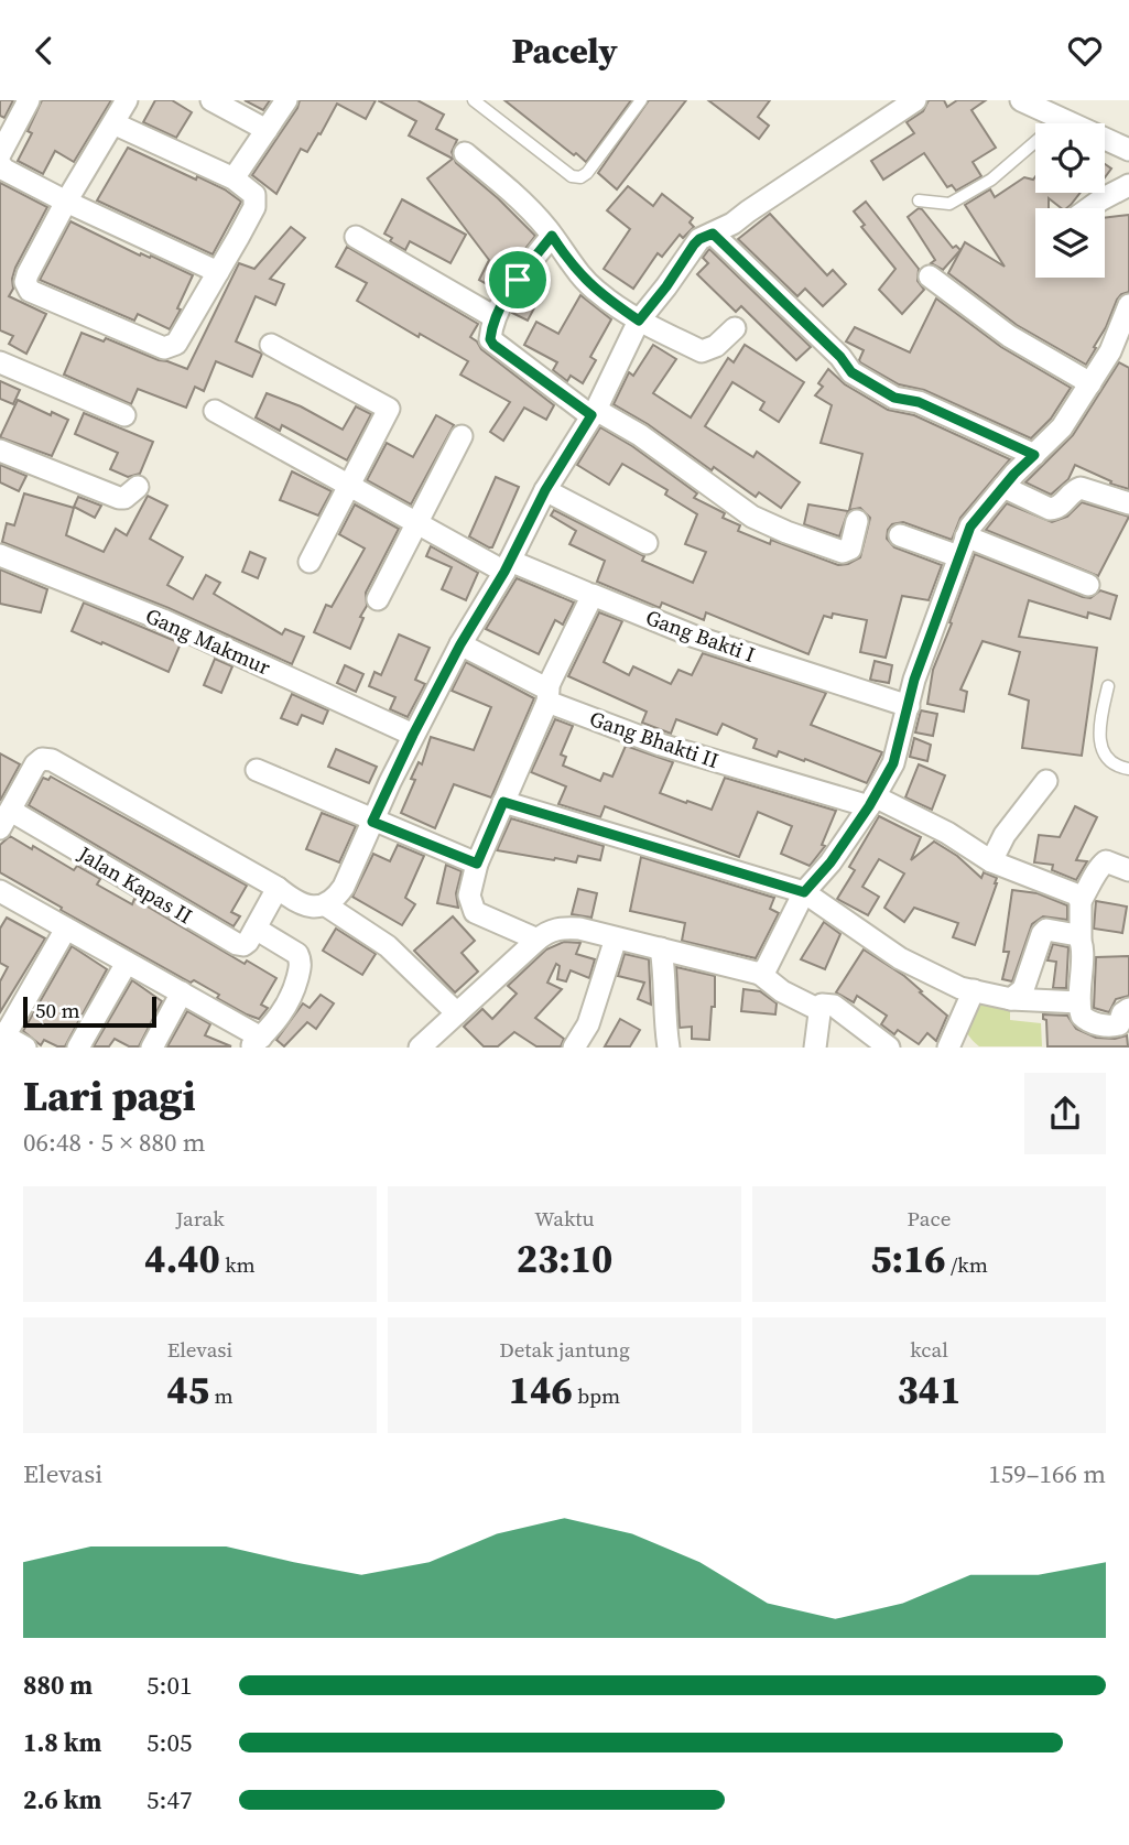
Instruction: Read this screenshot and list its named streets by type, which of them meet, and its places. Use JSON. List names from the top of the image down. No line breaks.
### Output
{"streets":{"street":["Gang Bakti I","Gang Makmur","Gang Bhakti II","Jalan Kapas II"]},"crossings":[["Gang Bakti I","Gang Bhakti II"]],"scale_bar":"50 m","page":{"header":"Pacely","scale":"50 m","heading":["Lari pagi","06:48 · 5 × 880 m"],"stats":[["Jarak","4.40 km"],["Waktu","23:10"],["Pace","5:16 /km"],["Elevasi","45 m"],["Detak jantung","146 bpm"],["kcal","341"]],"chart":["Elevasi","159–166 m"],"list":[{"name":"880 m","note":"5:01"},{"name":"1.8 km","note":"5:05"},{"name":"2.6 km","note":"5:47"}]}}
